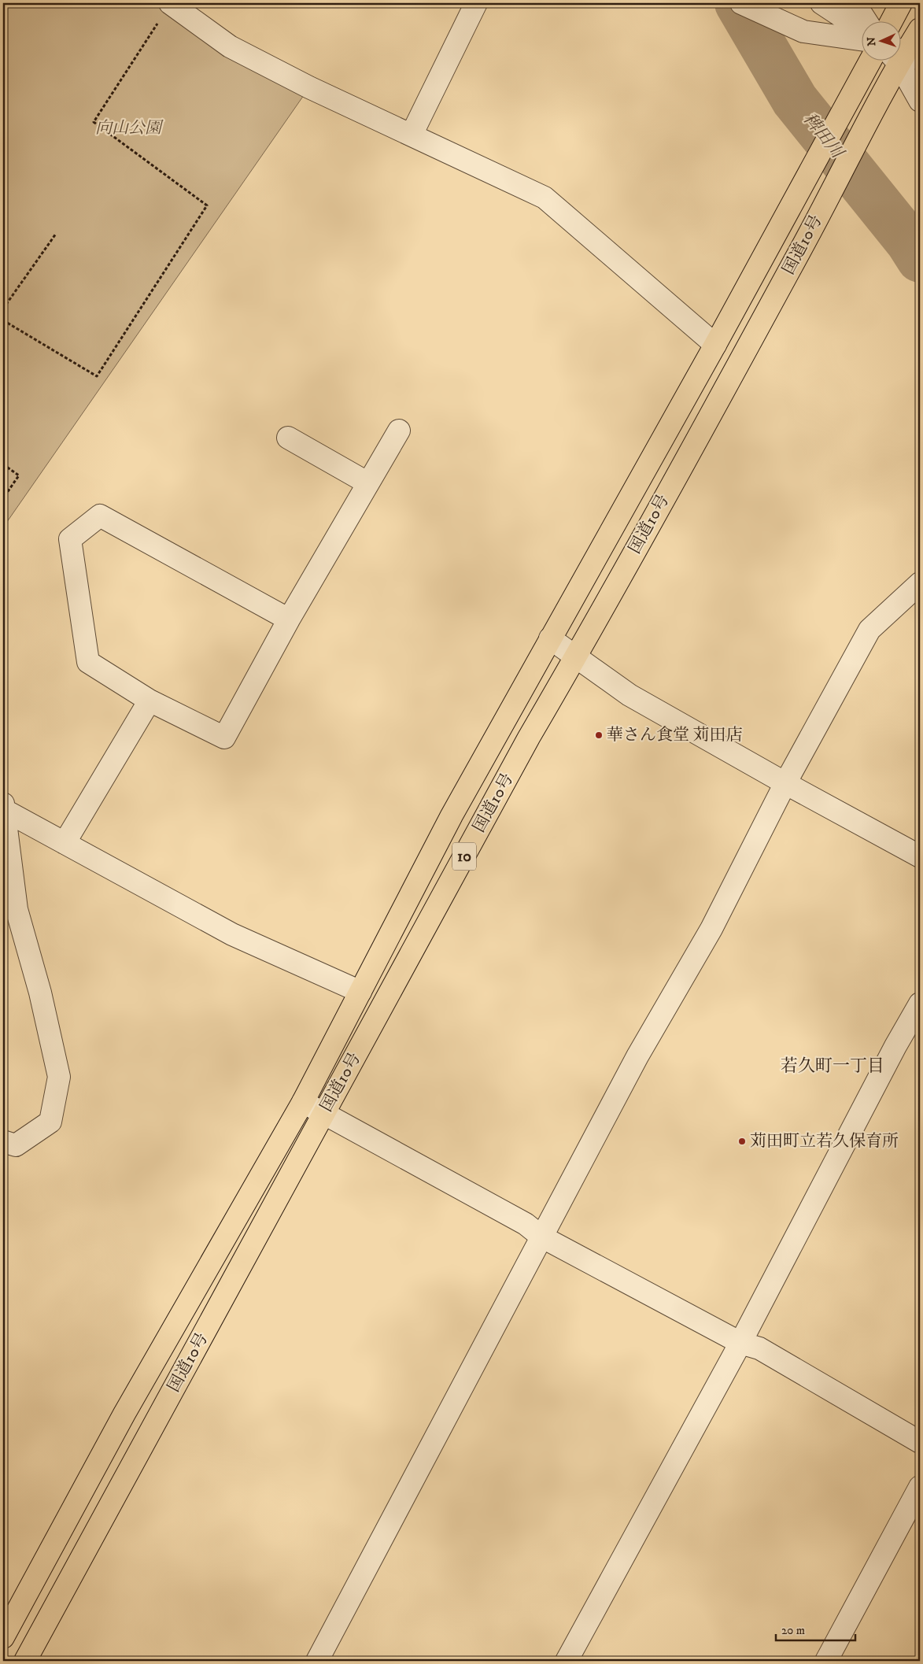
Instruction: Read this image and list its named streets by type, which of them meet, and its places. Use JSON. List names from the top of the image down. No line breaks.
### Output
{"streets":{"highway":["国道10号","10"]},"districts":["若久町一丁目"],"water":["稗田川"],"parks":["向山公園"],"places":["華さん食堂 苅田店","苅田町立若久保育所"],"scale_bar":"20 m","north":"left"}
